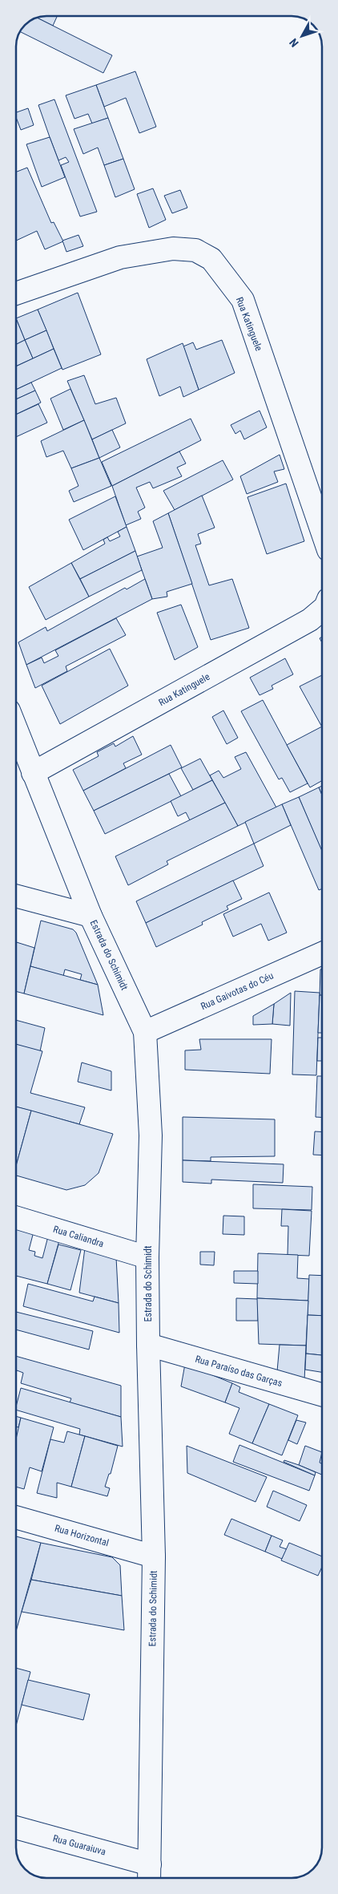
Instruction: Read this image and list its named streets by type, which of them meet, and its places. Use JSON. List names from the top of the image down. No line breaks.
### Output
{"streets":{"street":["Rua Katinguele","Estrada do Schimidt","Rua Gaivotas do Céu","Rua Caliandra","Rua Paraíso das Garças","Rua Horizontal","Rua Guaraiuva"]},"crossings":[["Rua Katinguele","Estrada do Schimidt"],["Estrada do Schimidt","Rua Gaivotas do Céu"],["Estrada do Schimidt","Rua Caliandra"],["Estrada do Schimidt","Rua Paraíso das Garças"],["Estrada do Schimidt","Rua Horizontal"],["Estrada do Schimidt","Rua Guaraiuva"]],"north":"bottom left"}
